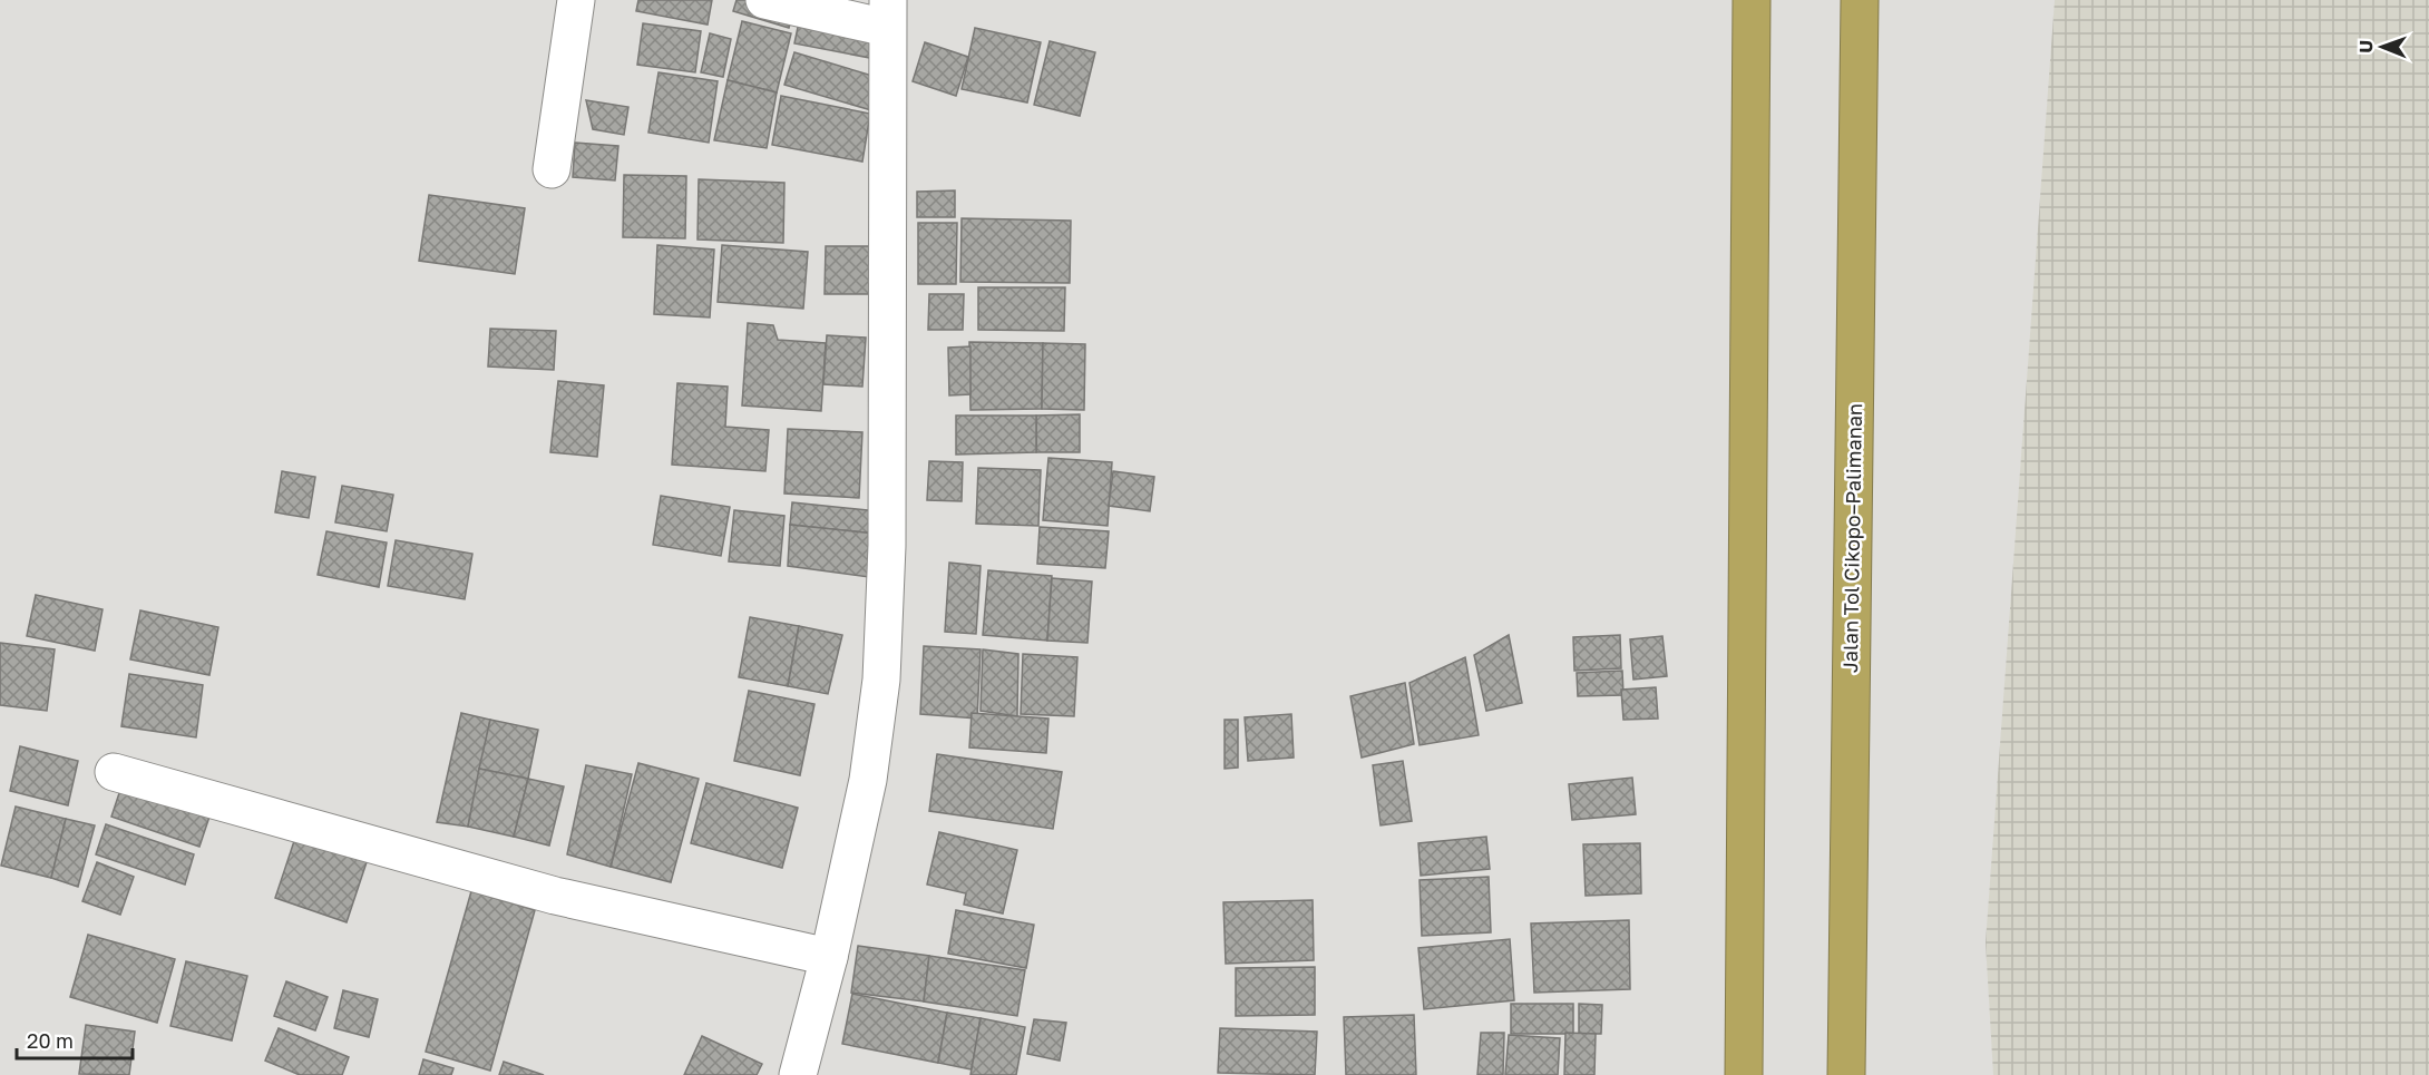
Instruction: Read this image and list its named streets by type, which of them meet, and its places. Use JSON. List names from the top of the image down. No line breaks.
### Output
{"streets":{"highway":["Jalan Tol Cikopo–Palimanan"]},"scale_bar":"20 m","north":"left"}
